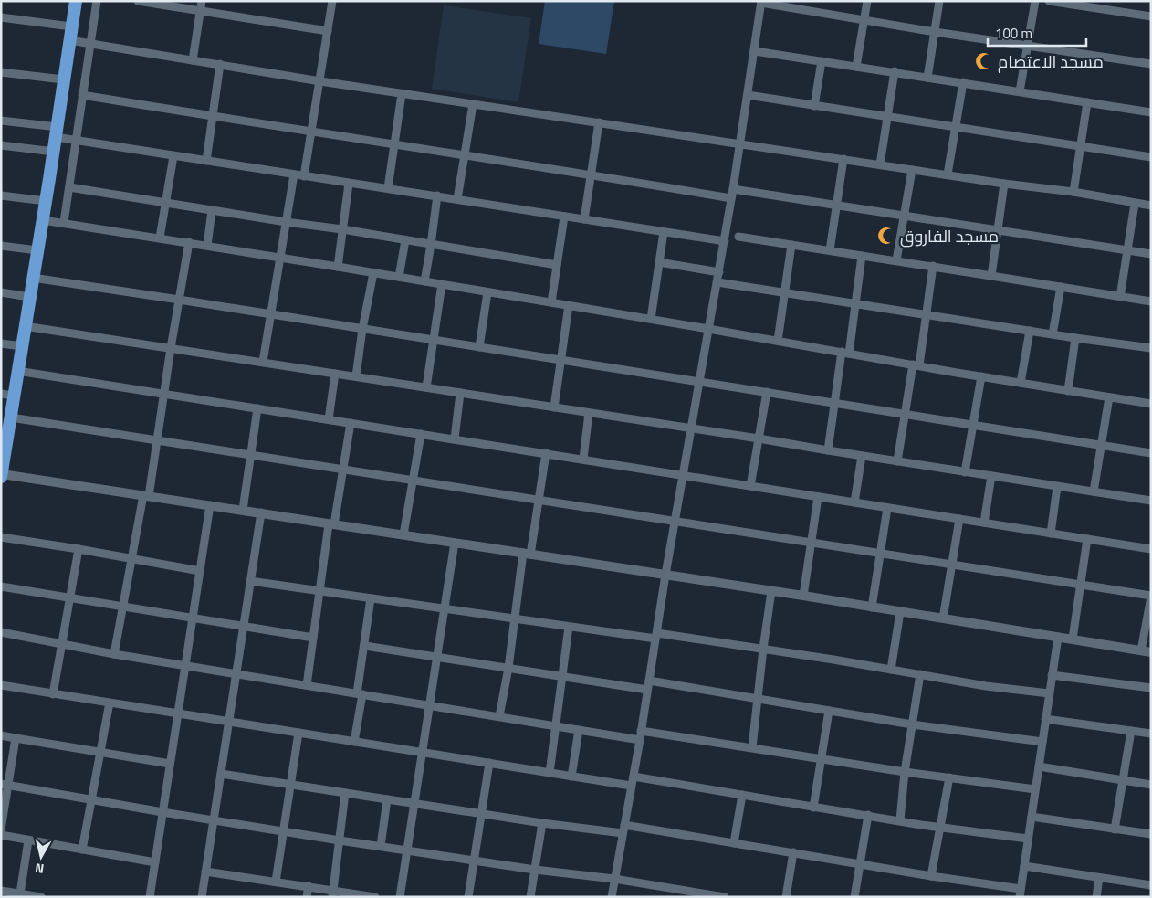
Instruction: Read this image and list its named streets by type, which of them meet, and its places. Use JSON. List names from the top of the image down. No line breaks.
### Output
{"places":{"mosque":["مسجد الاعتصام","مسجد الفاروق"]},"scale_bar":"100 m","north":"bottom"}
